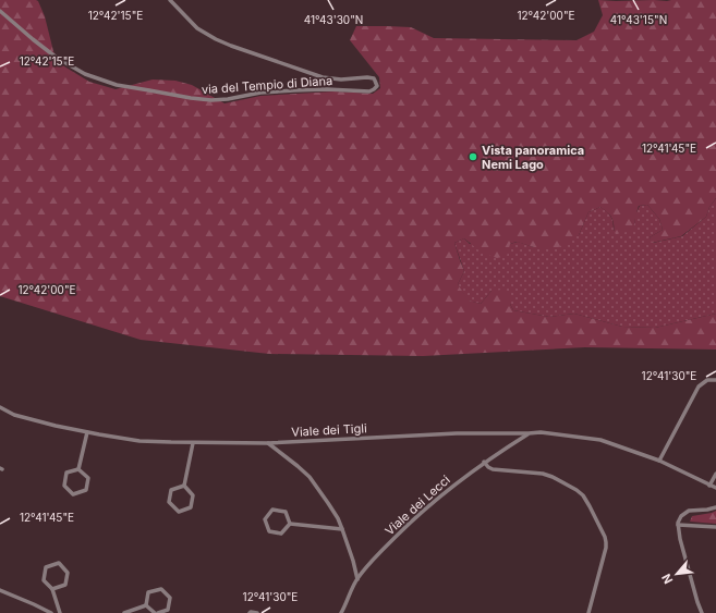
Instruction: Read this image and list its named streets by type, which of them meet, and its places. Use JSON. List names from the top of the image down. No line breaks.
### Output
{"streets":{"street":["via del Tempio di Diana","Viale dei Tigli","Viale dei Lecci"]},"crossings":[["Viale dei Tigli","Viale dei Lecci"]],"places":["Vista panoramica Nemi Lago"],"north":"bottom left","coordinates":["12°42'15\"E","12°42'00\"E","41°43'30\"N","41°43'15\"N","12°41'45\"E","12°41'30\"E"]}
